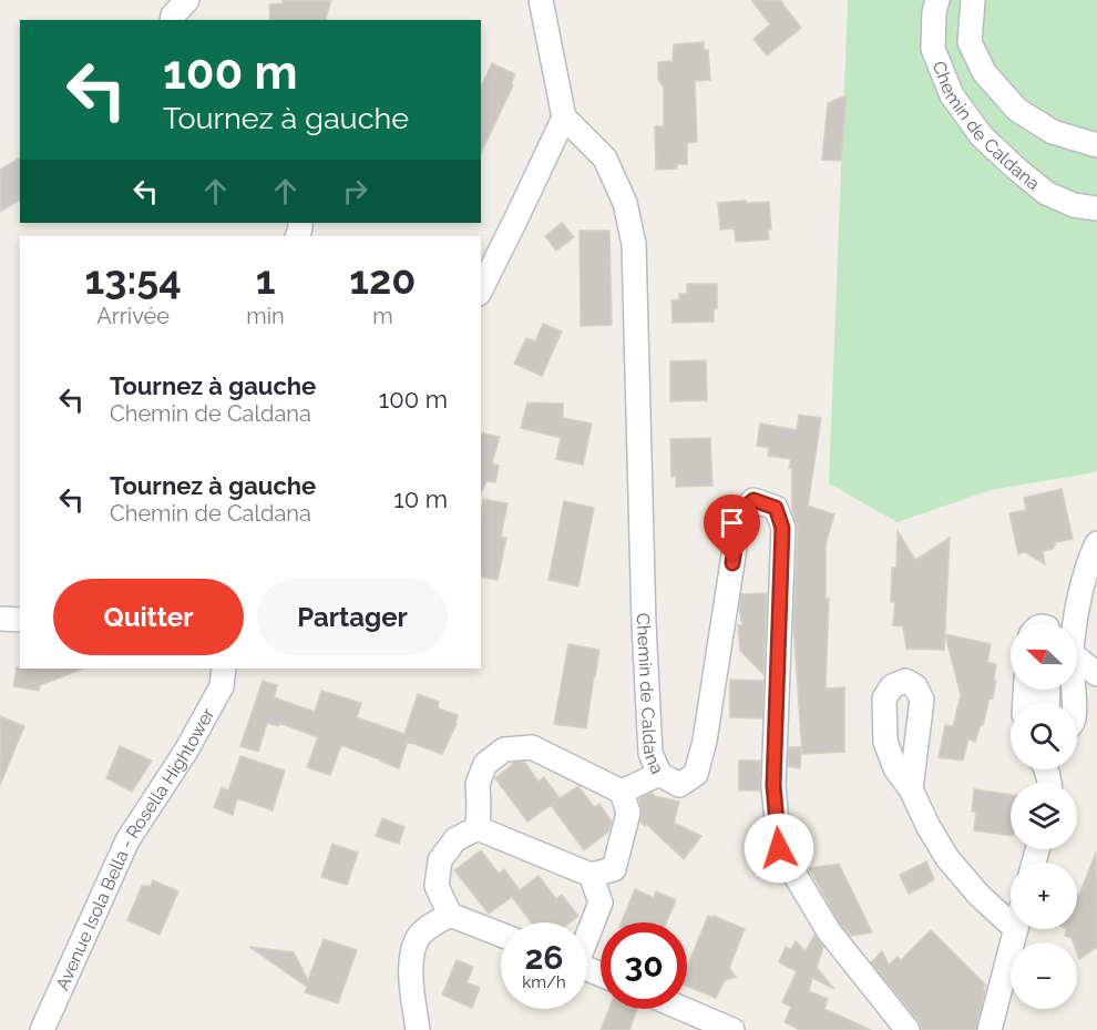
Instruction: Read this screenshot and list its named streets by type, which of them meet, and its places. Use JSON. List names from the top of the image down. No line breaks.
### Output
{"streets":{"street":["Chemin de Caldana","Avenue Isola Bella - Rosella Hightower"]},"north":"left","page":{"turn":["100 m","Tournez à gauche"],"eta":["13:54","Arrivée","1","min","120","m"],"list":[{"name":"Tournez à gauche","note":"Chemin de Caldana","value":"100 m"},{"name":"Tournez à gauche","note":"Chemin de Caldana","value":"10 m"}],"buttons":["Quitter","Partager"],"map_buttons":["+","−"],"speed":"26 km/h","limit":"30"}}
